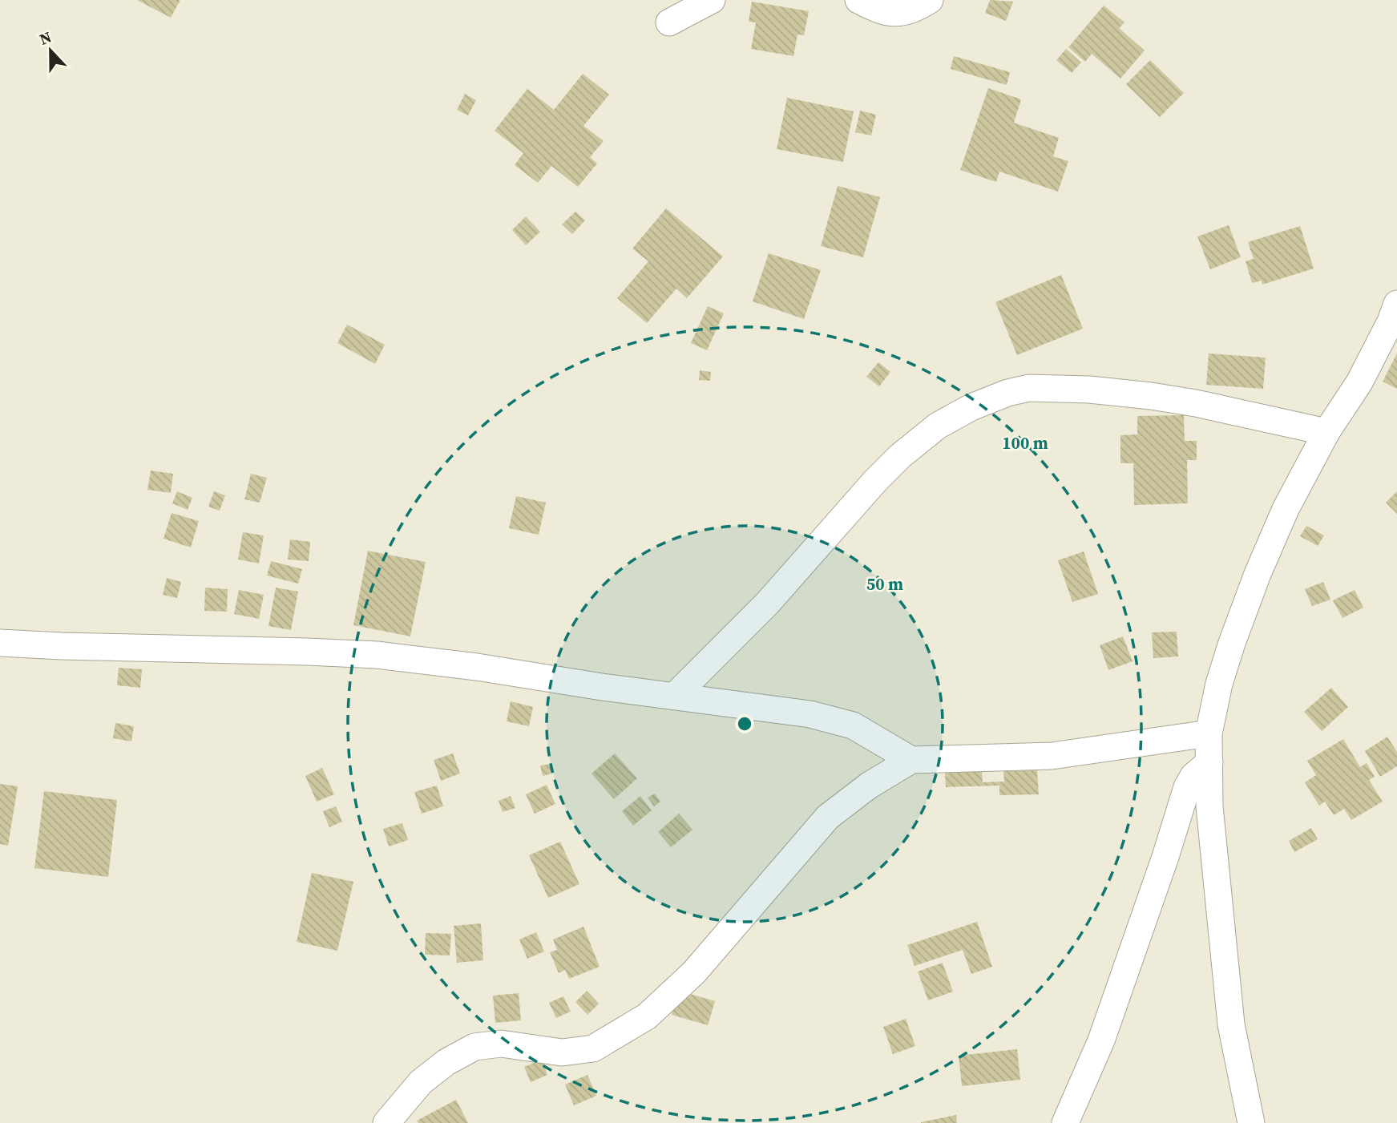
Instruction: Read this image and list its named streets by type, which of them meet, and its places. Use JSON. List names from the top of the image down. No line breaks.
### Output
{"north":"top","rings":["100 m","50 m"]}
